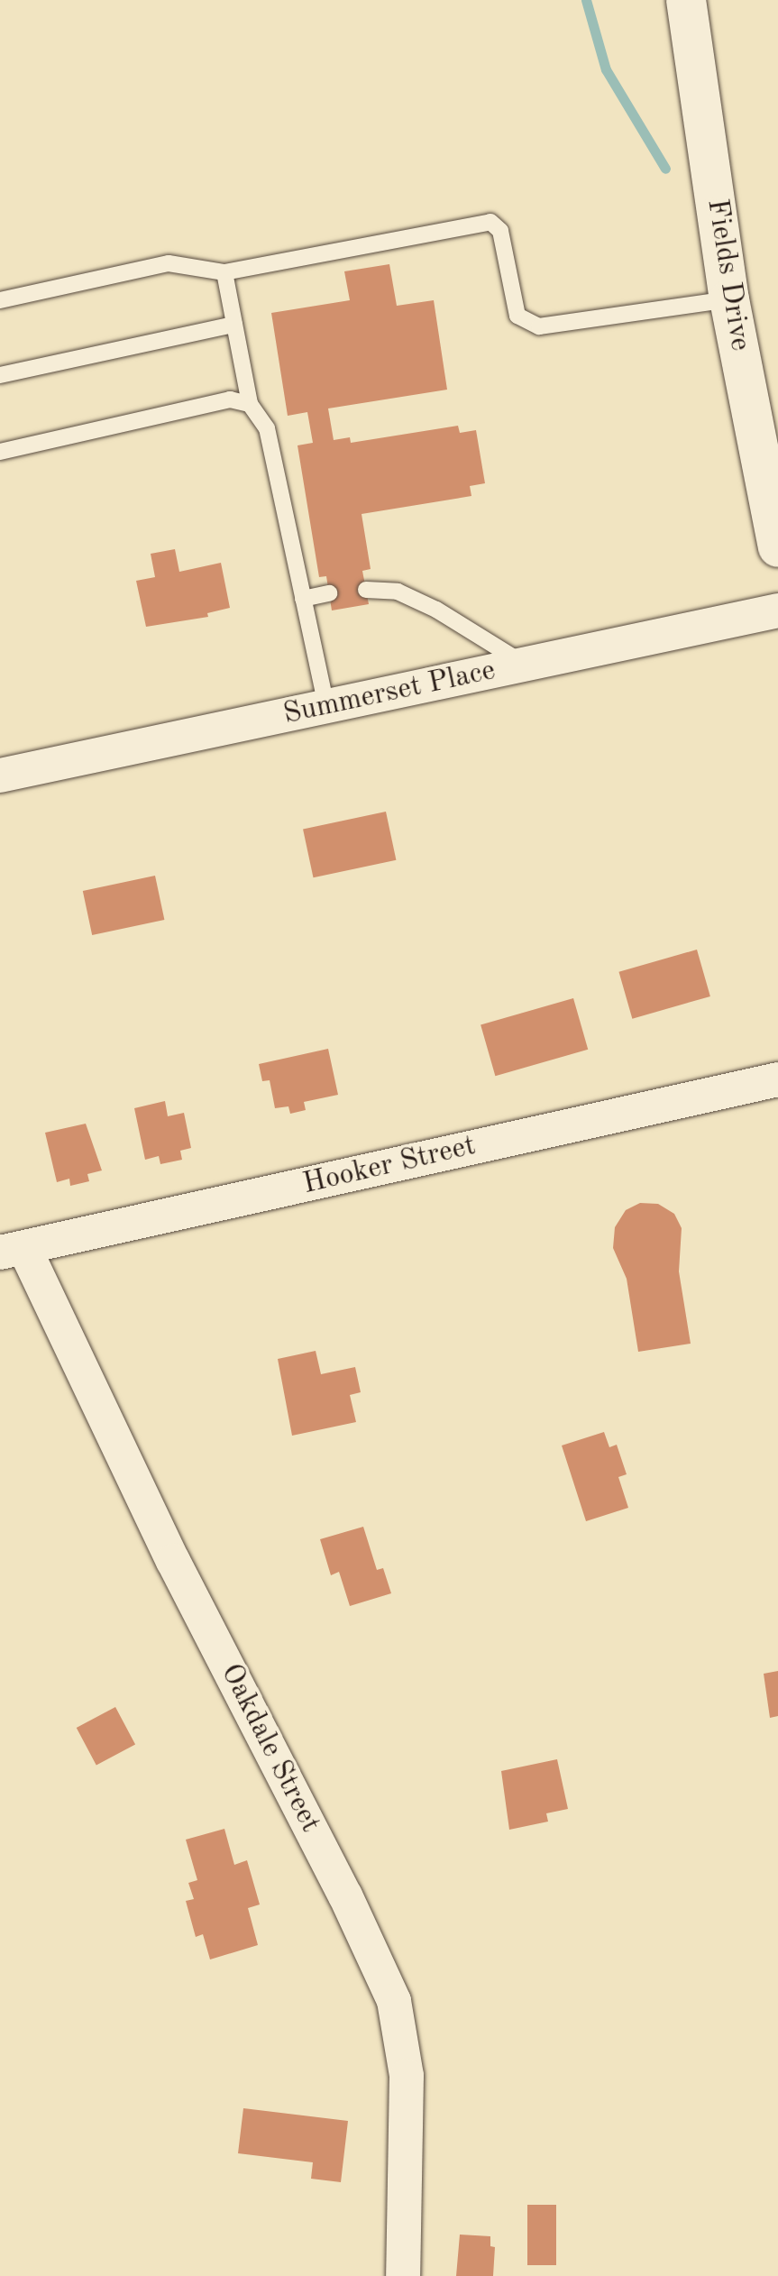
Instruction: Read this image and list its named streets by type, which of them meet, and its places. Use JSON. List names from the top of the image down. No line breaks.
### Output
{"streets":{"street":["Fields Drive","Summerset Place","Hooker Street","Oakdale Street"]},"crossings":[["Hooker Street","Oakdale Street"]]}
